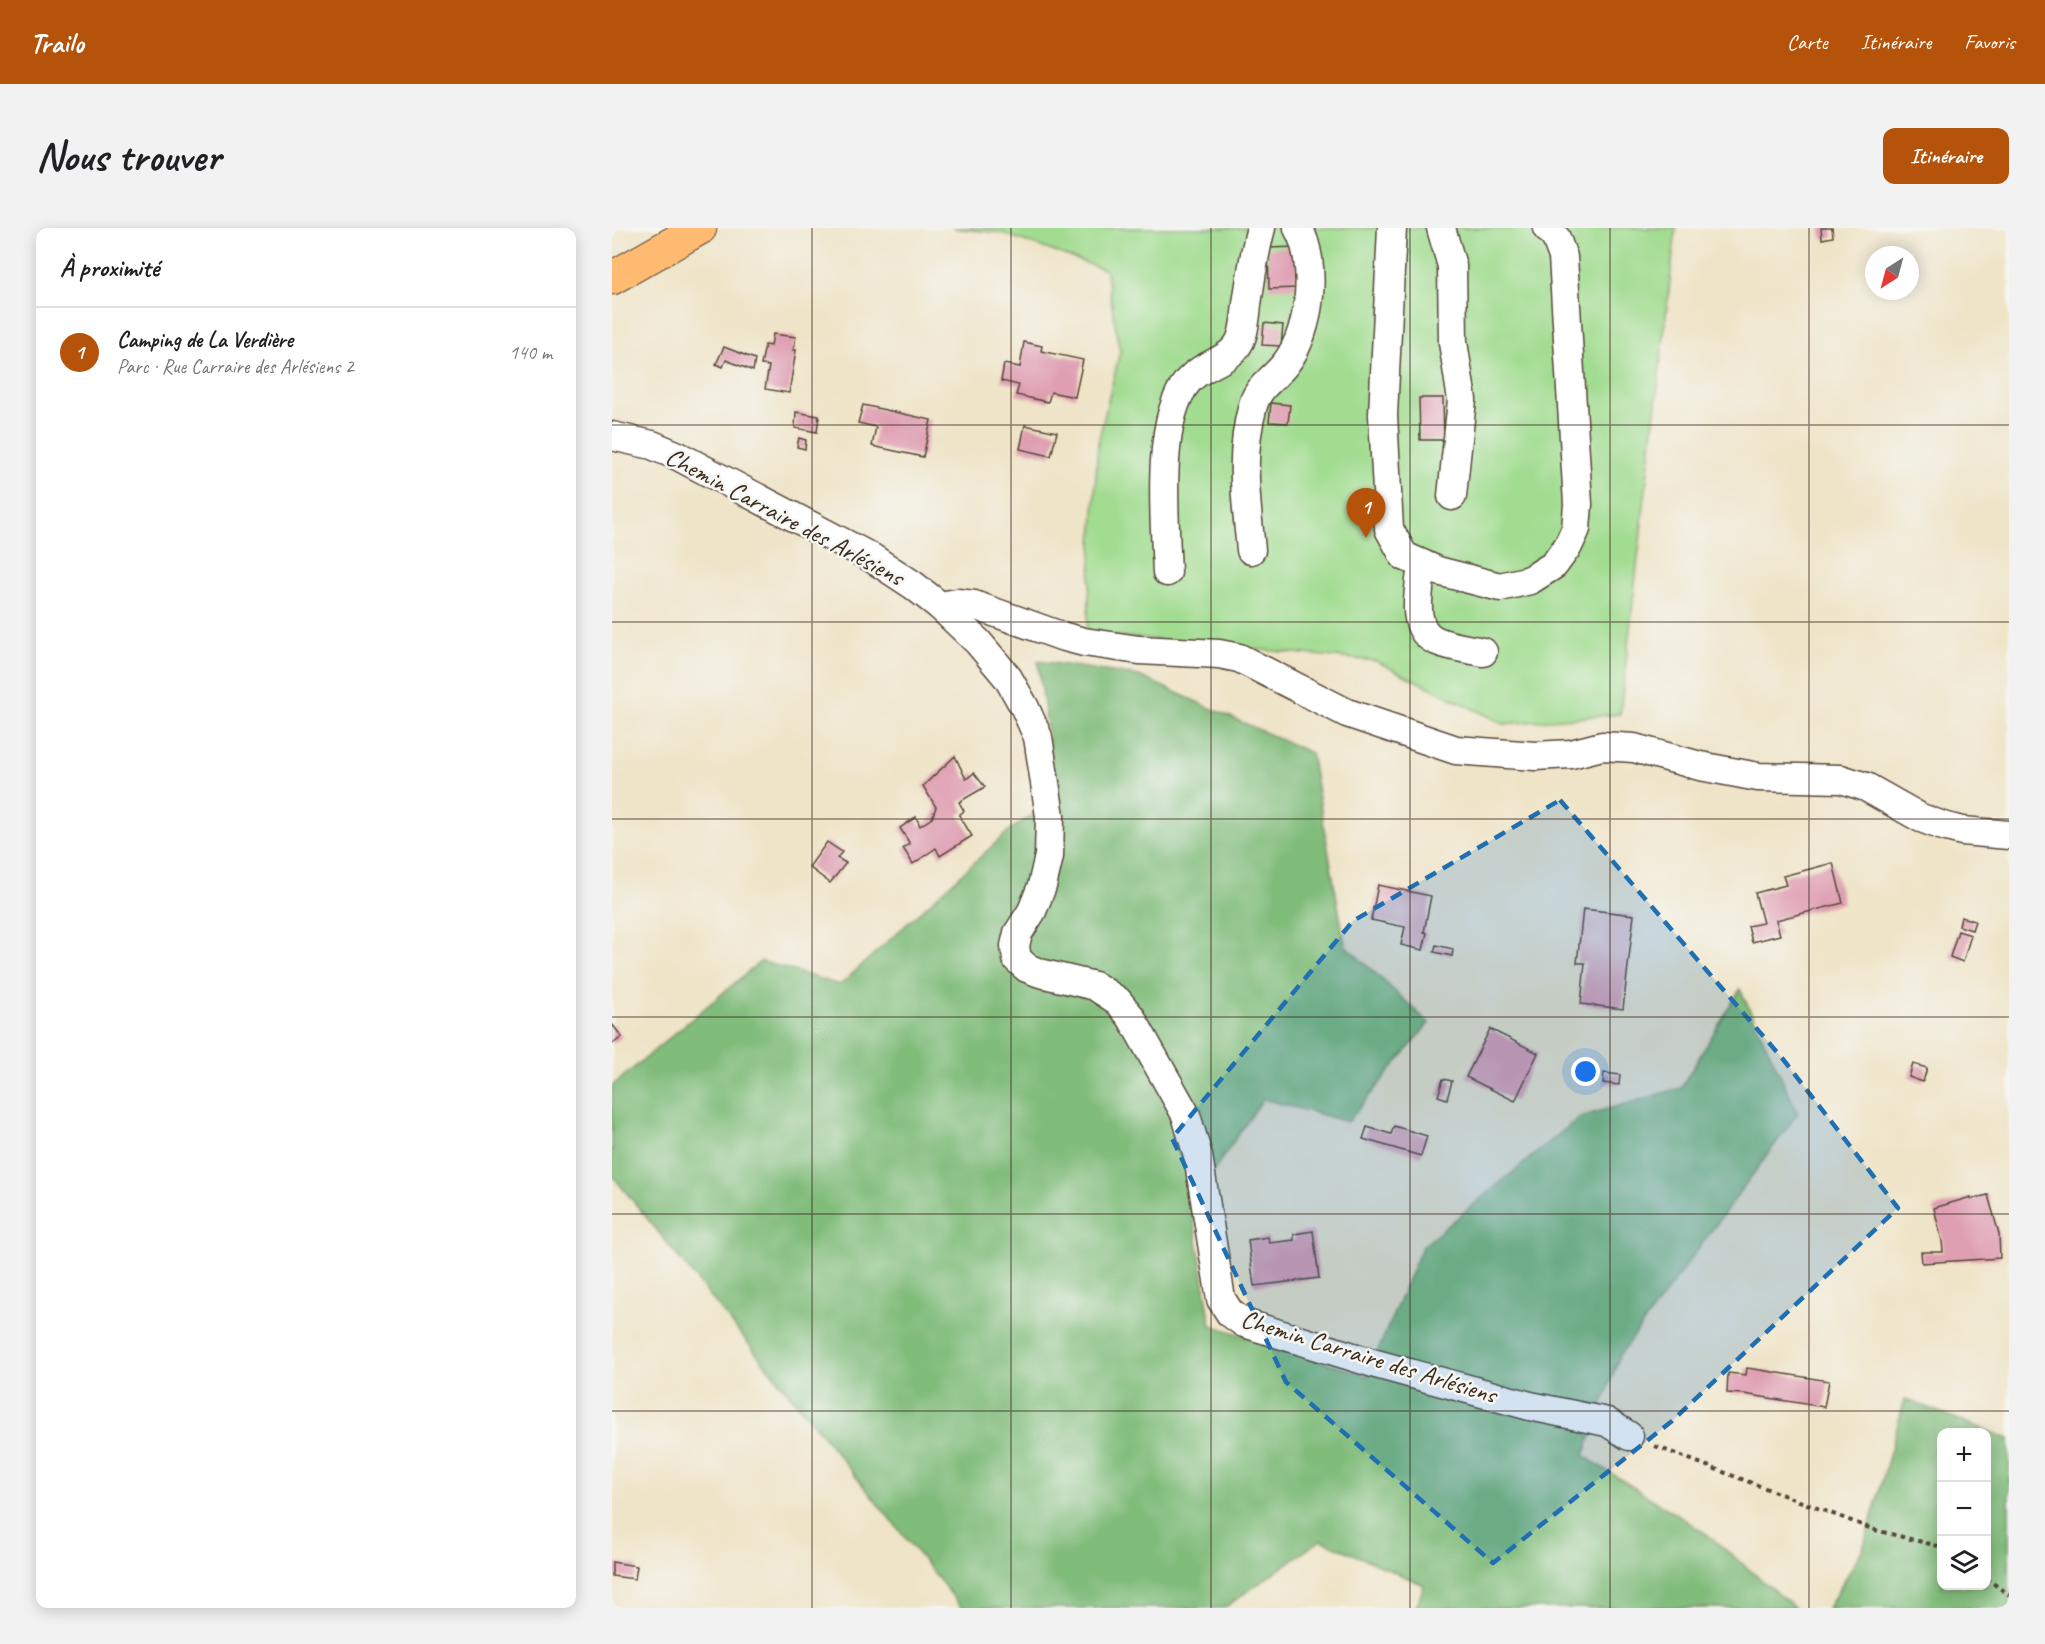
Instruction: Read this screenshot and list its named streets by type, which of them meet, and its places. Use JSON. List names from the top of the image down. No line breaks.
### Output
{"streets":{"street":["Chemin Carraire des Arlésiens"]},"north":"bottom left","page":{"header":"Trailo","nav":["Carte","Itinéraire","Favoris"],"buttons":"Itinéraire","title":"Nous trouver","heading":"À proximité","list":[{"mark":"1","name":"Camping de La Verdière","note":"Parc · Rue Carraire des Arlésiens 2","value":"140 m"}],"pins":"1","map_buttons":["+","−"]}}
